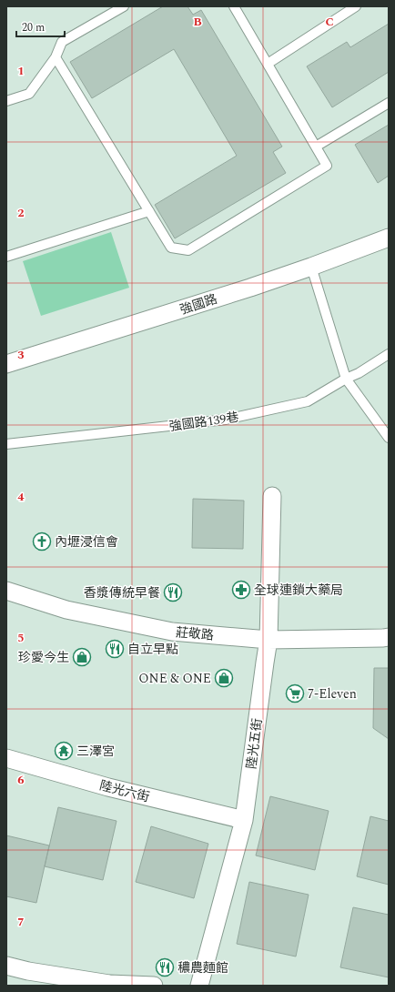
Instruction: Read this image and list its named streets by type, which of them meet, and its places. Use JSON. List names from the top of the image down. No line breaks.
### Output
{"streets":{"street":["強國路","莊敬路","陸光五街","陸光六街"],"lane":["強國路139巷"]},"crossings":[["莊敬路","陸光五街"],["陸光五街","陸光六街"]],"places":{"church":["內壢浸信會"],"pharmacy":["全球連鎖大藥局"],"restaurant":["香漿傳統早餐","自立早點","穠農麵館"],"shop":["珍愛今生","ONE & ONE"],"supermarket":["7-Eleven"],"temple":["三澤宮"]},"scale_bar":"20 m","grid":{"columns":["B","C"],"rows":["1","2","3","4","5","6","7"]}}
